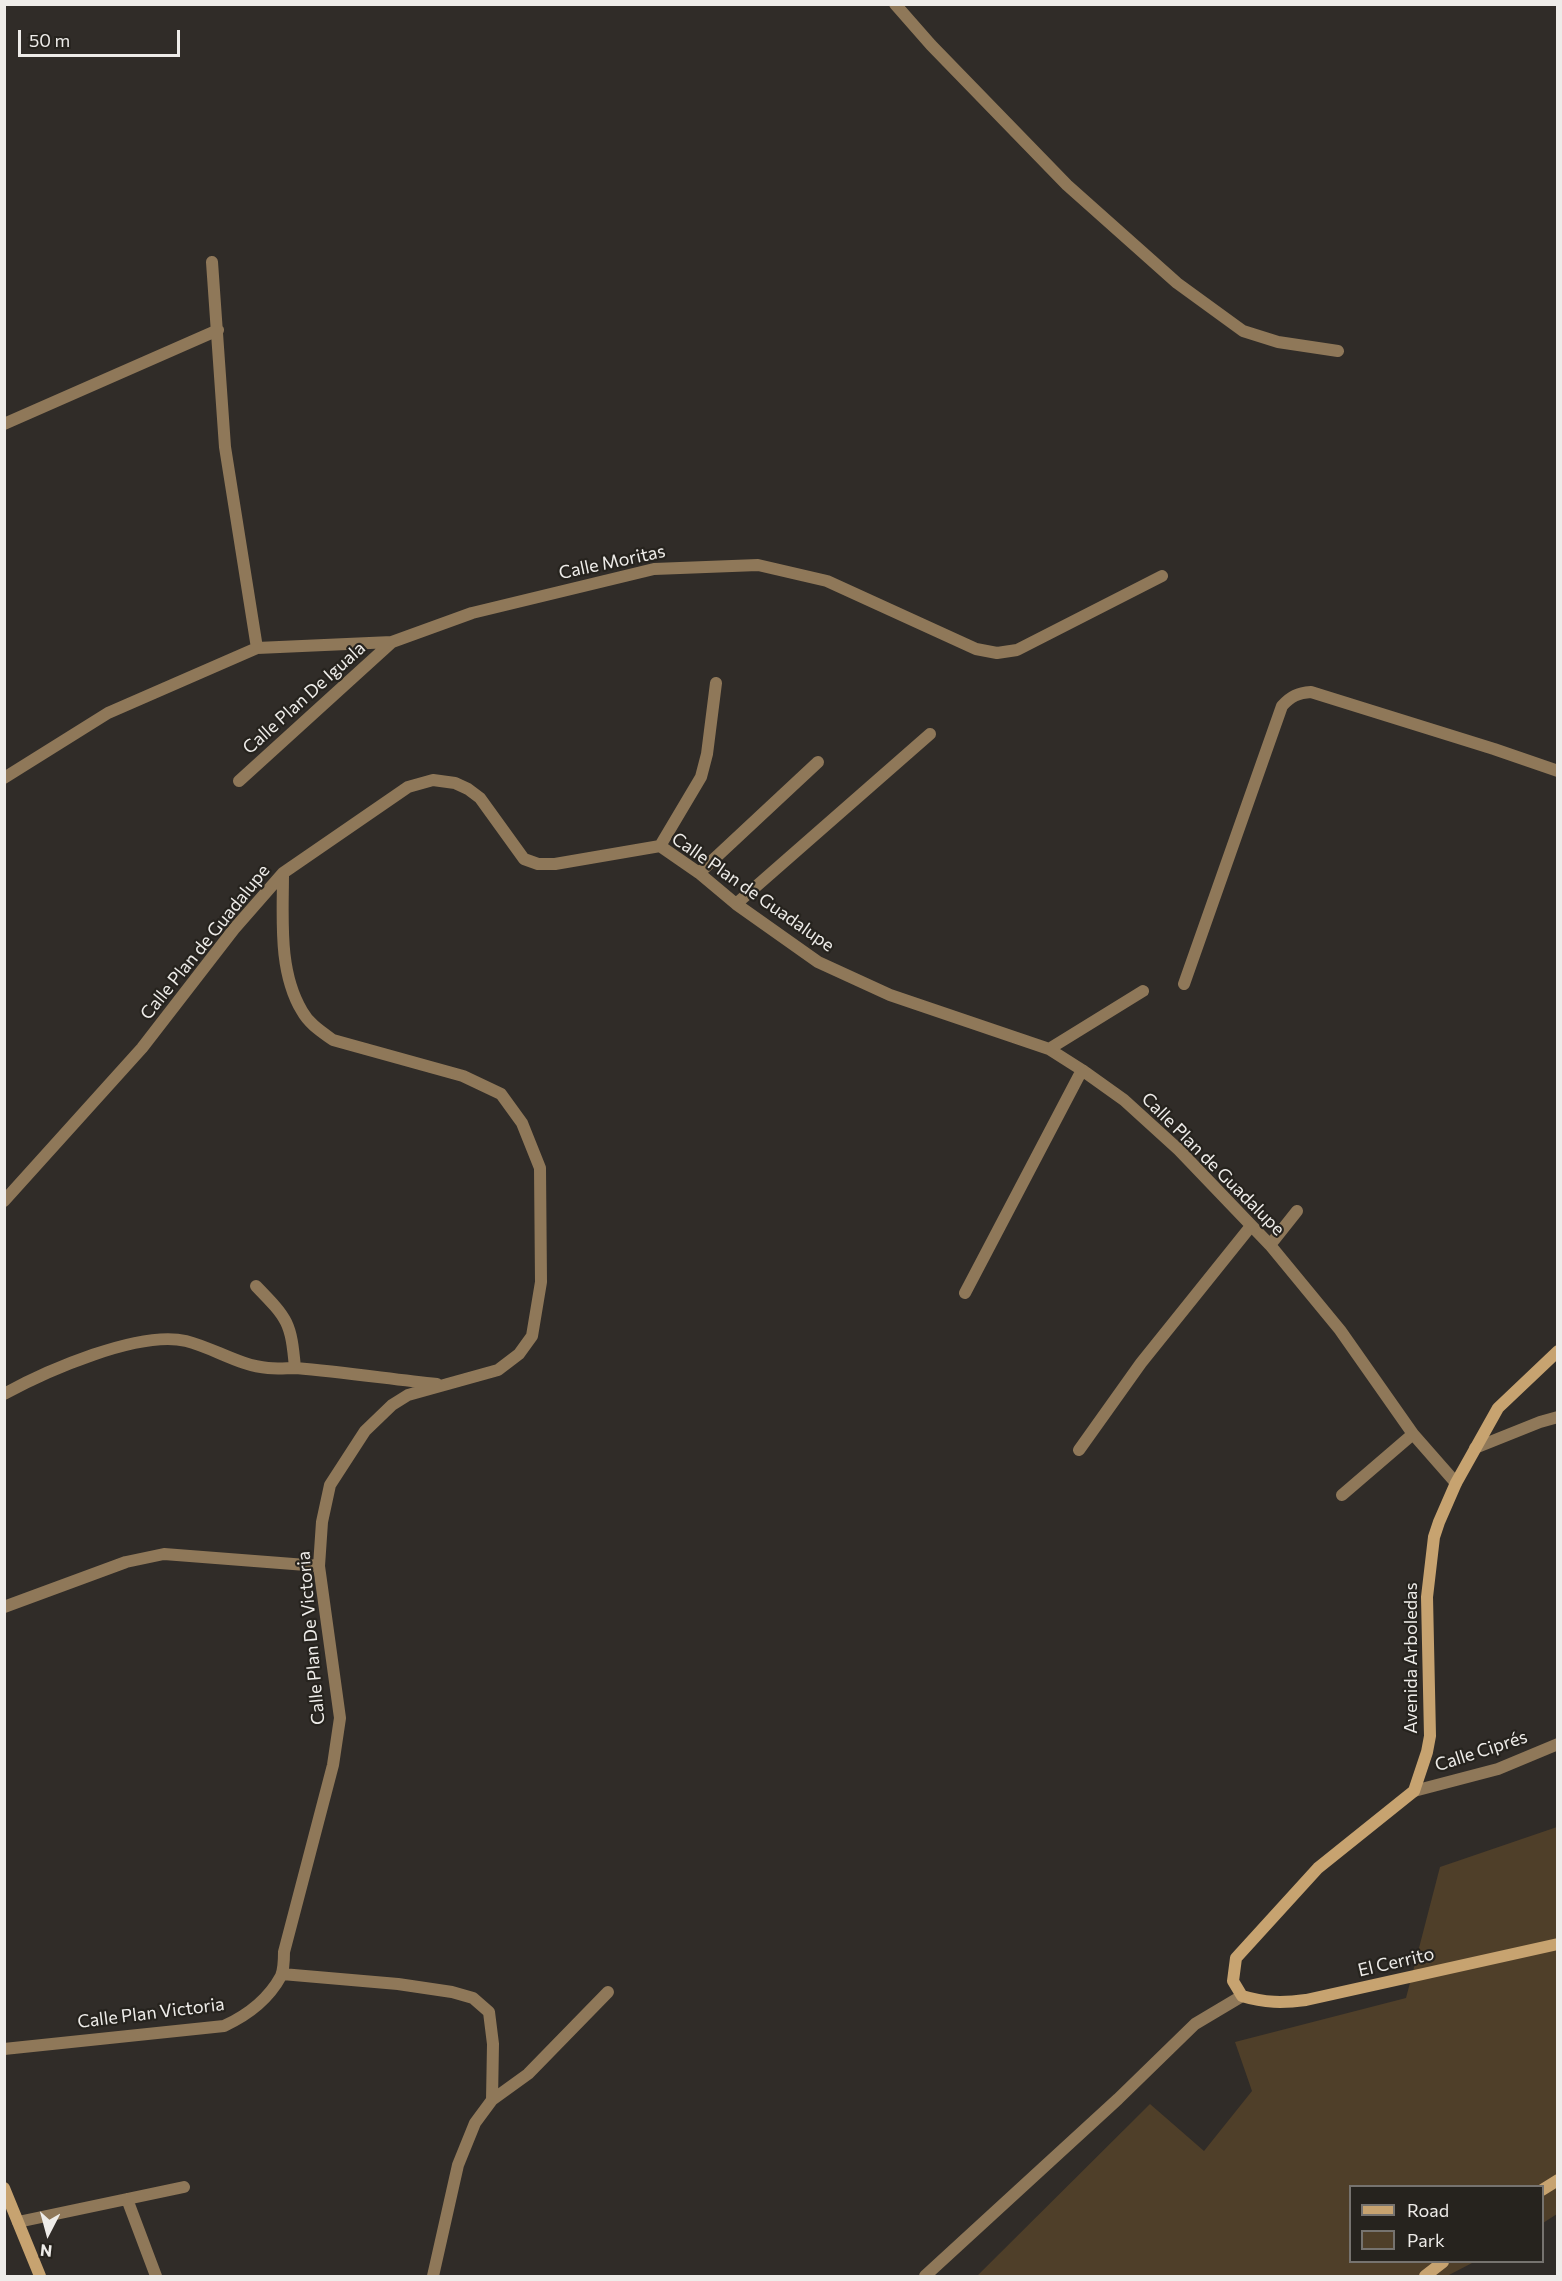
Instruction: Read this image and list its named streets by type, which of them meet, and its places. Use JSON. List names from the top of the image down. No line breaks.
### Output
{"streets":{"main road":["Avenida Arboledas","El Cerrito"],"street":["Calle Moritas","Calle Plan De Iguala","Calle Plan de Guadalupe","Calle Plan De Victoria","Calle Ciprés","Calle Plan Victoria"]},"crossings":[["Calle Moritas","Calle Plan De Iguala"],["Calle Plan de Guadalupe","Calle Plan De Victoria"],["Calle Plan de Guadalupe","Avenida Arboledas"],["Calle Plan De Victoria","Calle Plan Victoria"],["Avenida Arboledas","Calle Ciprés"]],"legend":["Road","Park"],"scale_bar":"50 m","north":"bottom"}
